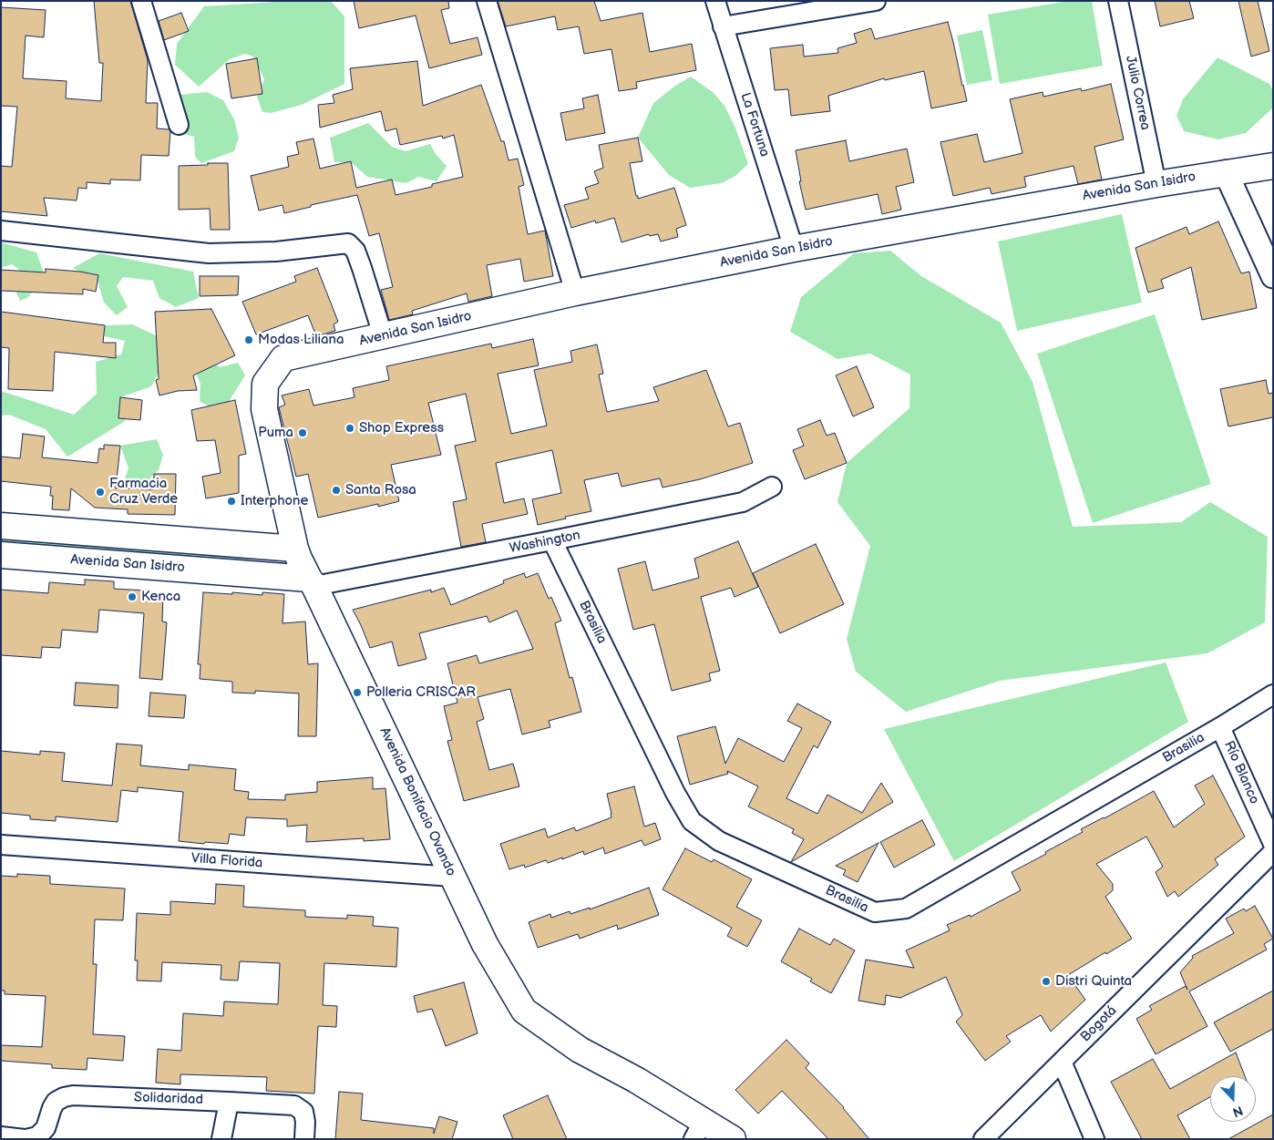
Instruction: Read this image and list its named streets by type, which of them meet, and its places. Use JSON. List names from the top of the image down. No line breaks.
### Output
{"streets":{"main road":["Avenida San Isidro","Avenida Bonifacio Ovando"],"street":["Julio Correa","La Fortuna","Washington","Brasilia","Río Blanco","Villa Florida","Bogotá","Solidaridad"]},"crossings":[["Julio Correa","Avenida San Isidro"],["La Fortuna","Avenida San Isidro"],["Avenida San Isidro","Washington"],["Avenida San Isidro","Avenida Bonifacio Ovando"],["Washington","Brasilia"],["Washington","Avenida Bonifacio Ovando"],["Brasilia","Río Blanco"],["Avenida Bonifacio Ovando","Villa Florida"]],"places":["Modas Liliana","Shop Express","Puma","Santa Rosa","Farmacia Cruz Verde","Interphone","Kenca","Polleria CRISCAR","Distri Quinta"],"north":"bottom"}
